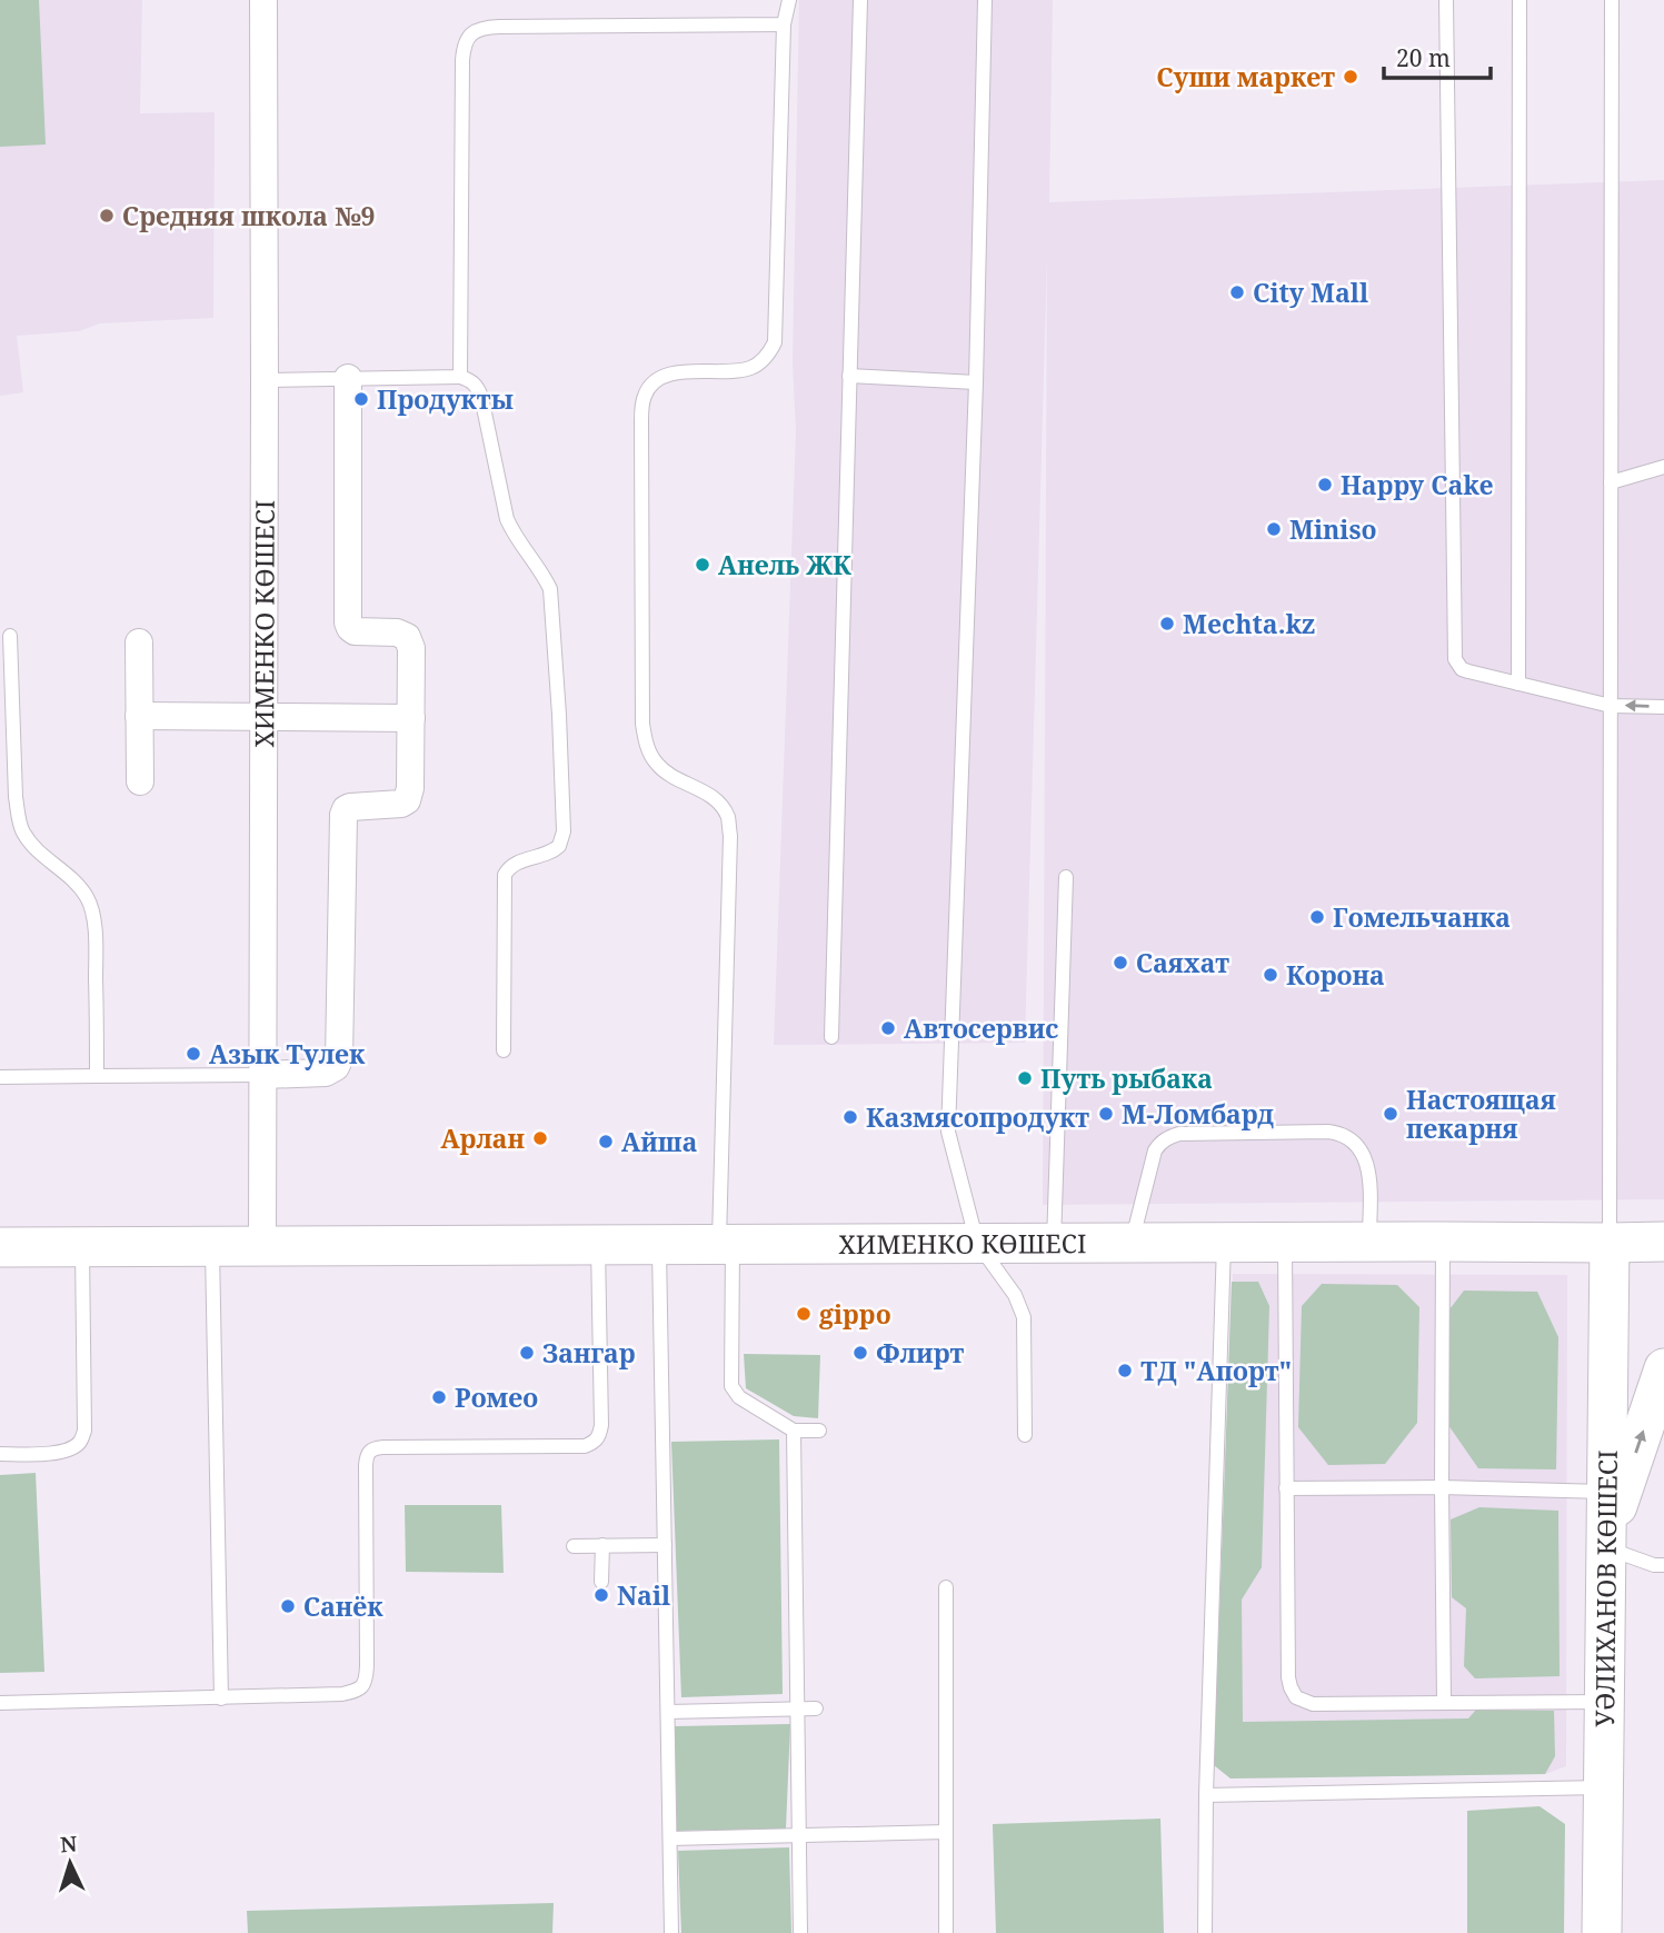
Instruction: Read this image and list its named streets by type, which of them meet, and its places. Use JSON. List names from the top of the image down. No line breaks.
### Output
{"streets":{"main road":["ХИМЕНКО КӨШЕСІ","УӘЛИХАНОВ КӨШЕСІ"]},"crossings":[["ХИМЕНКО КӨШЕСІ","УӘЛИХАНОВ КӨШЕСІ"]],"places":["Суши маркет","Средняя школа №9","City Mall","Продукты","Happy Cake","Miniso","Анель ЖК","Mechta.kz","Гомельчанка","Саяхат","Корона","Автосервис","Азык Тулек","Путь рыбака","М-Ломбард","Настоящая пекарня","Казмясопродукт","Арлан","Айша","gippo","Зангар","Флирт","ТД \"Апорт\"","Ромео","Nail","Санёк"],"scale_bar":"20 m","north":"top"}
